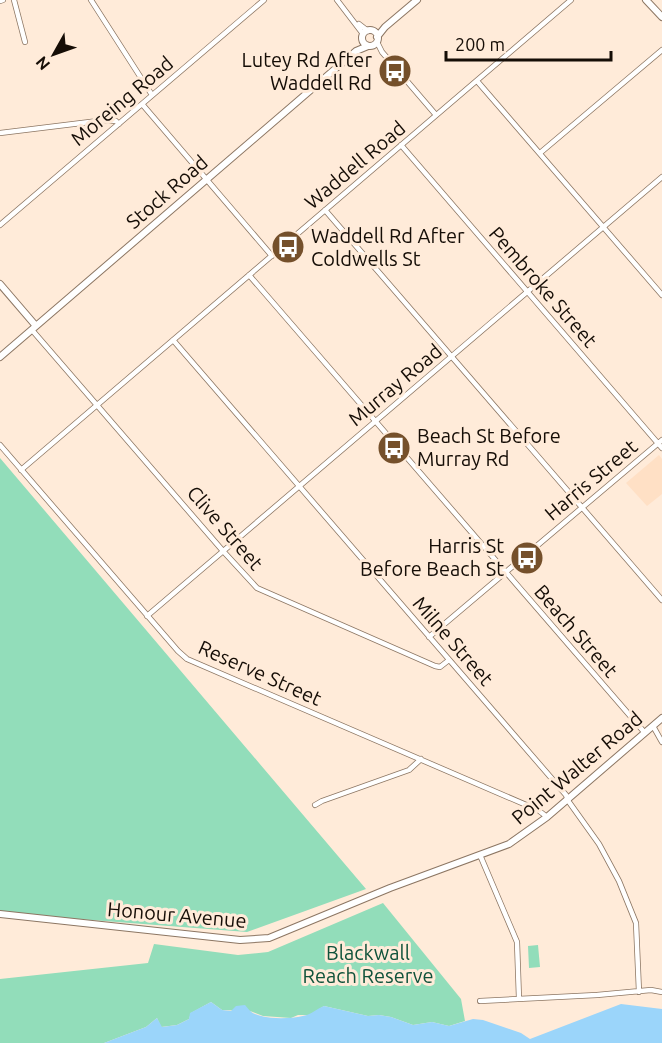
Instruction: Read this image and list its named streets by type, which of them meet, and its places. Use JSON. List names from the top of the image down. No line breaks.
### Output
{"streets":{"street":["Moreing Road","Waddell Road","Stock Road","Pembroke Street","Murray Road","Harris Street","Clive Street","Beach Street","Milne Street","Reserve Street","Point Walter Road","Honour Avenue"]},"crossings":[["Waddell Road","Pembroke Street"],["Waddell Road","Clive Street"],["Waddell Road","Beach Street"],["Waddell Road","Milne Street"],["Waddell Road","Reserve Street"],["Stock Road","Clive Street"],["Pembroke Street","Murray Road"],["Pembroke Street","Harris Street"],["Murray Road","Clive Street"],["Murray Road","Beach Street"],["Murray Road","Milne Street"],["Murray Road","Reserve Street"],["Harris Street","Beach Street"],["Harris Street","Milne Street"],["Clive Street","Milne Street"],["Beach Street","Point Walter Road"],["Milne Street","Point Walter Road"],["Reserve Street","Point Walter Road"],["Point Walter Road","Honour Avenue"]],"parks":["Blackwall Reach Reserve"],"places":{"bus stop":["Lutey Rd After Waddell Rd","Waddell Rd After Coldwells St","Beach St Before Murray Rd","Harris St Before Beach St"]},"scale_bar":"200 m","north":"bottom left"}
